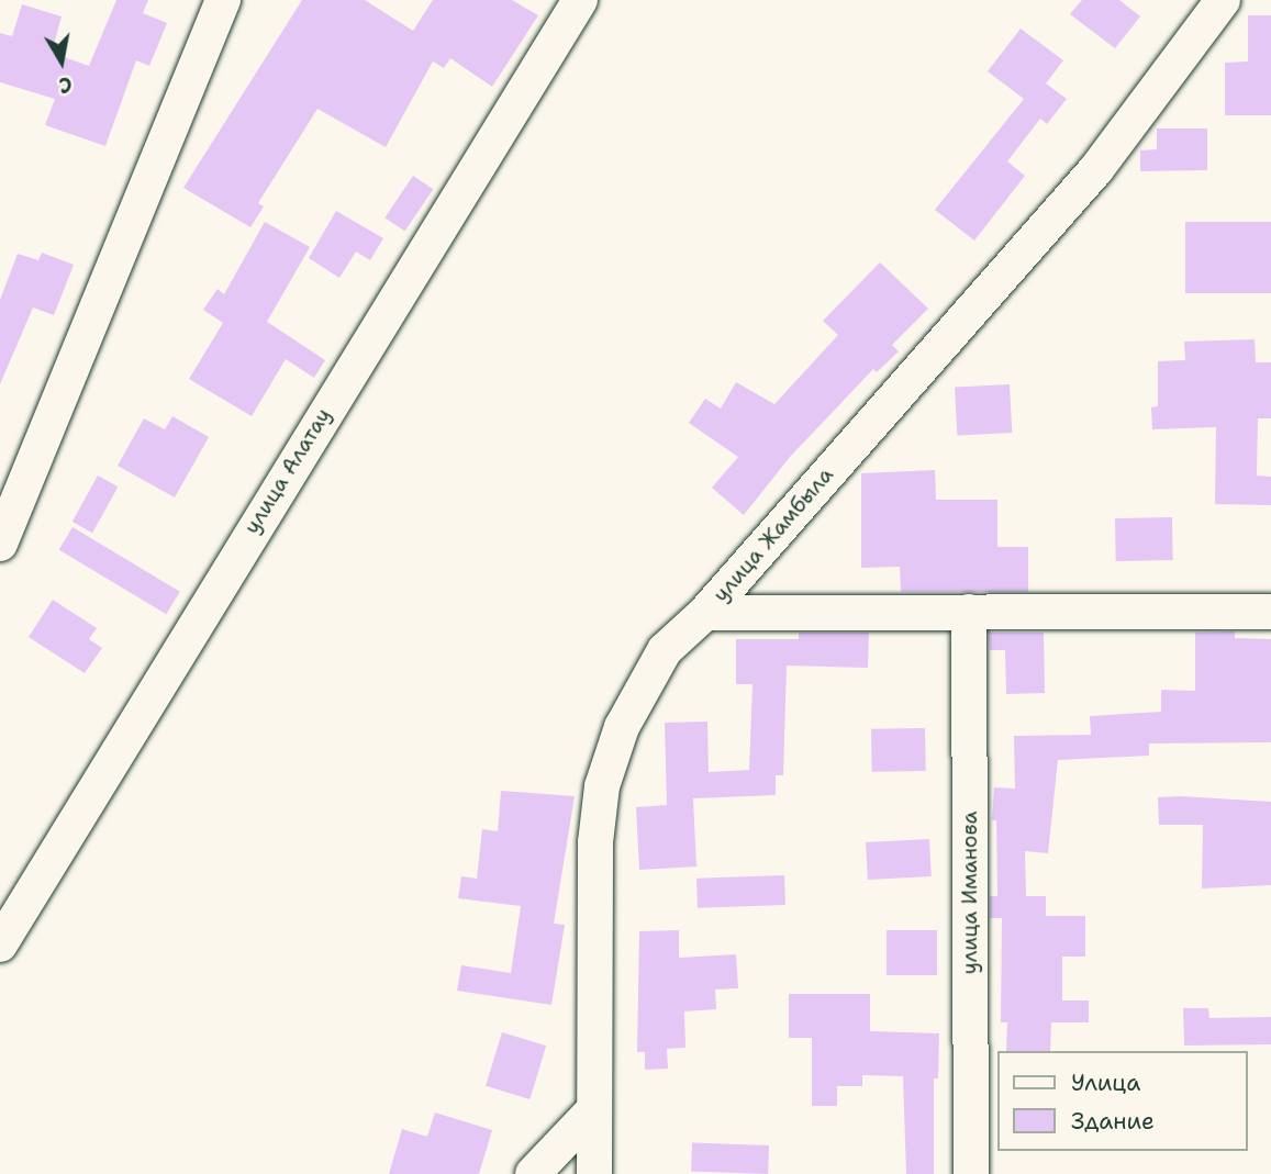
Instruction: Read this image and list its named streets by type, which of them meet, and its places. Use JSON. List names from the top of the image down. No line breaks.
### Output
{"streets":{"street":["улица Алатау","улица Жамбыла","улица Иманова"]},"legend":["Улица","Здание"],"north":"bottom"}
